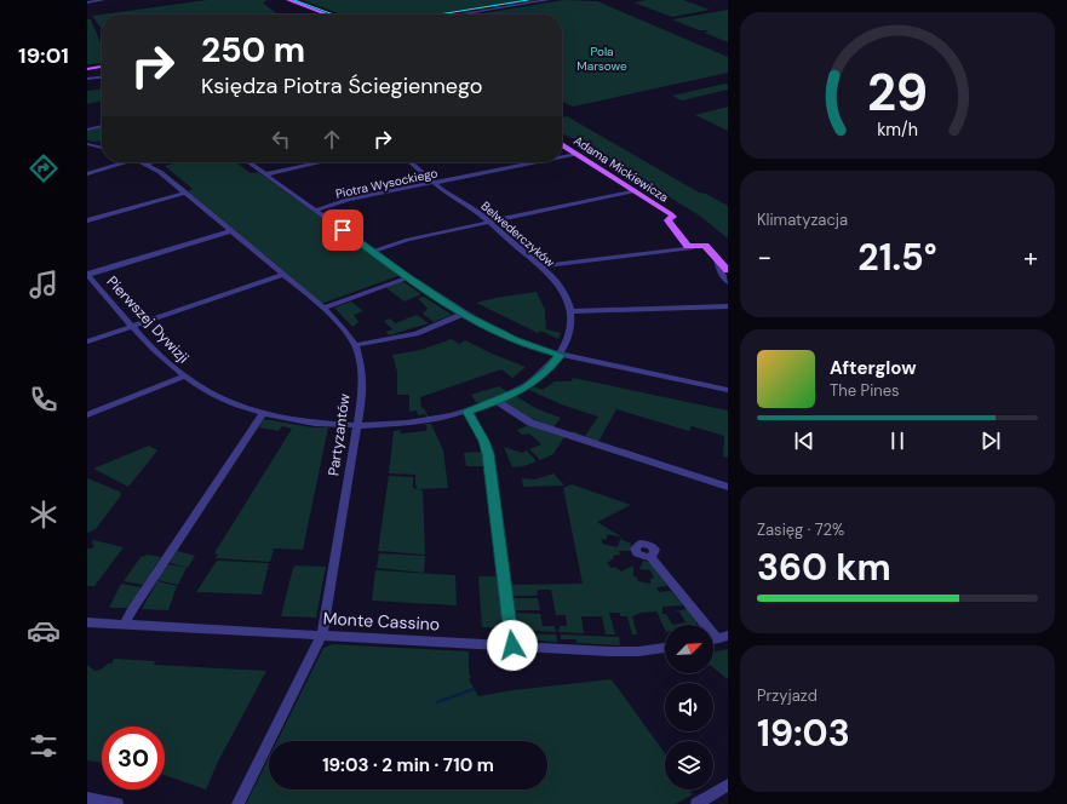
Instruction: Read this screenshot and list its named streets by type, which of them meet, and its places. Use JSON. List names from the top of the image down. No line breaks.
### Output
{"streets":{"main road":["Adama Mickiewicza"],"street":["Piotra Wysockiego","Belwederczyków","Pierwszej Dywizji","Partyzantów","Monte Cassino"]},"crossings":[["Adama Mickiewicza","Piotra Wysockiego"],["Piotra Wysockiego","Belwederczyków"],["Pierwszej Dywizji","Partyzantów"],["Partyzantów","Monte Cassino"]],"parks":["Pola Marsowe"],"north":"top right","page":{"tabs":"19:01","turn":["250 m","Księdza Piotra Ściegiennego"],"tile":["Klimatyzacja",["Zasięg · 72%","360 km"],["Przyjazd","19:03"]],"heat":["−","21.5°","+"],"song":["Afterglow","The Pines"],"limit":"30","trip":"19:03 · 2 min · 710 m","gauge":["29","km/h"]}}
